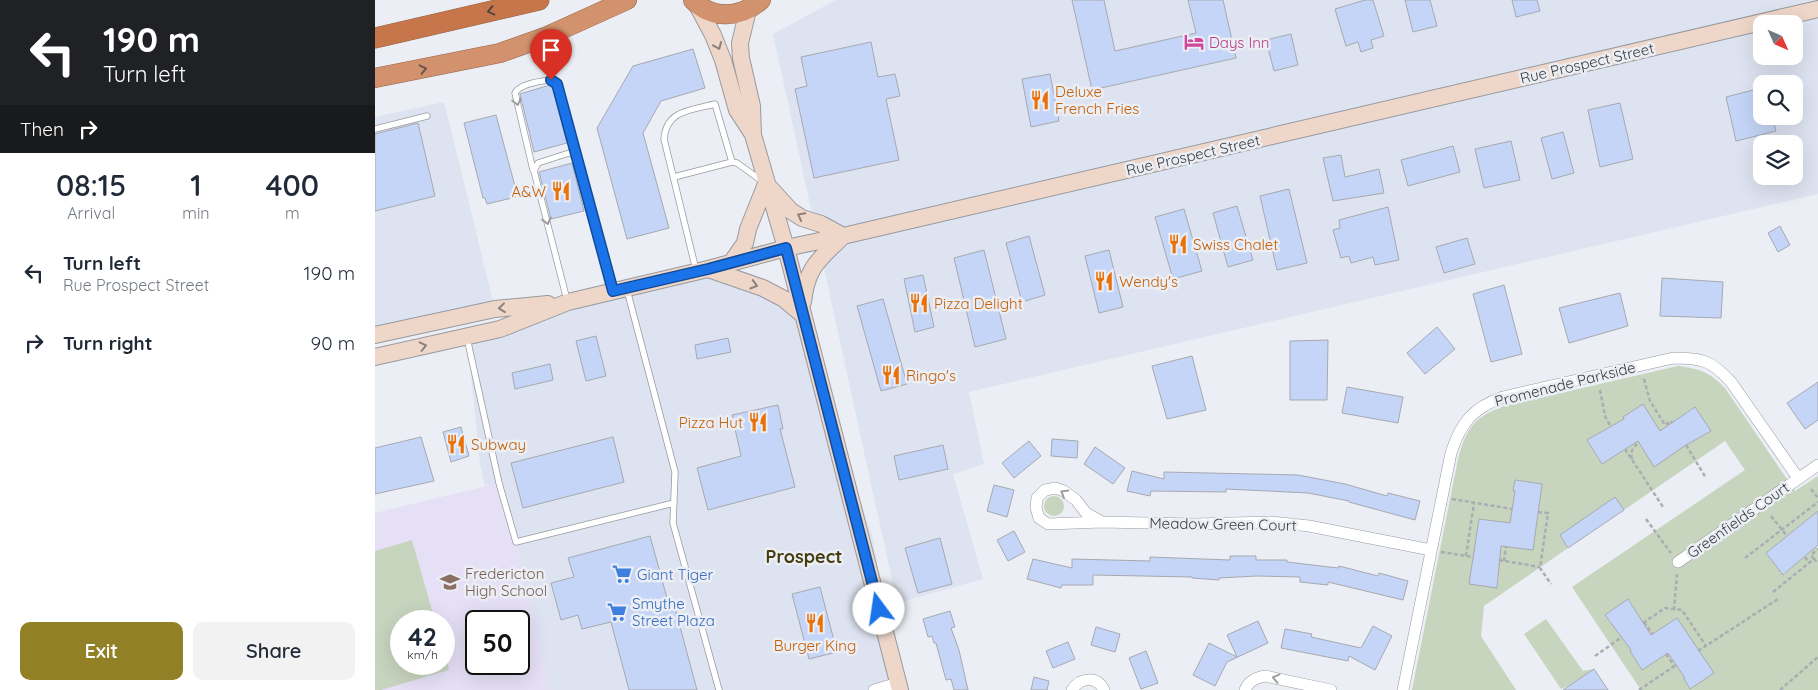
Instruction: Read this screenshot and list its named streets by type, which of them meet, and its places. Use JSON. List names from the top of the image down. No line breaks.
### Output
{"streets":{"main road":["Rue Prospect Street"],"street":["Promenade Parkside","Greenfields Court","Meadow Green Court"]},"crossings":[["Promenade Parkside","Greenfields Court"],["Promenade Parkside","Meadow Green Court"]],"districts":["Prospect"],"places":{"hotel":["Days Inn"],"restaurant":["Deluxe French Fries","A&W","Swiss Chalet","Wendy's","Pizza Delight","Ringo's","Pizza Hut","Subway","Burger King"],"supermarket":["Giant Tiger","Smythe Street Plaza"],"school or university":["Fredericton High School"]},"north":"bottom right","page":{"turn":["190 m","Turn left"],"then":"Then","eta":["08:15","Arrival","1","min","400","m"],"list":[{"name":"Turn left","note":"Rue Prospect Street","value":"190 m"},{"name":"Turn right","value":"90 m"}],"speed":"42 km/h","limit":"50","buttons":["Exit","Share"]}}
